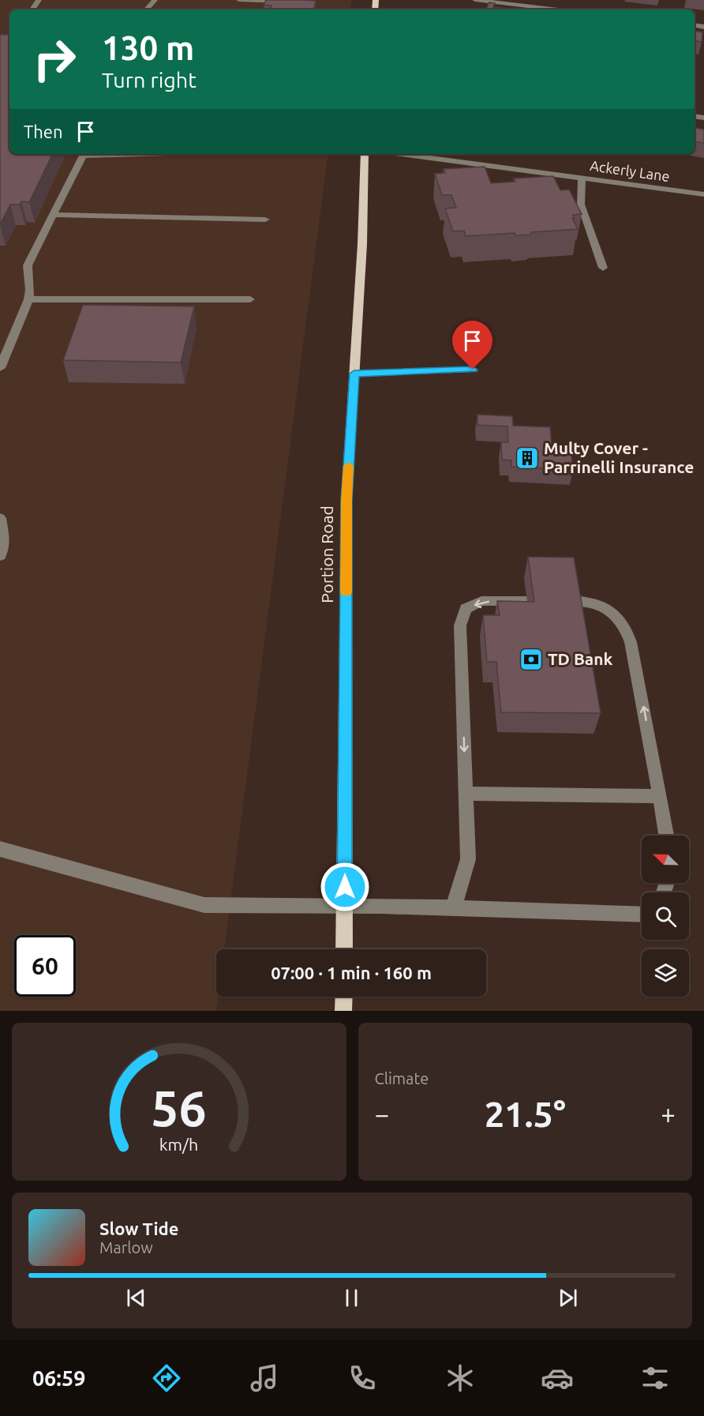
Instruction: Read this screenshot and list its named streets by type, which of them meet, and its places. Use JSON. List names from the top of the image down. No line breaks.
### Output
{"streets":{"main road":["Portion Road"],"street":["Ackerly Lane"]},"places":{"building":["Multy Cover - Parrinelli Insurance"],"bank":["TD Bank"]},"north":"top left","page":{"turn":["130 m","Turn right"],"then":"Then","limit":"60","trip":"07:00 · 1 min · 160 m","tile":"Climate","heat":["−","21.5°","+"],"song":["Slow Tide","Marlow"],"tabs":"06:59","gauge":["56","km/h"]}}
